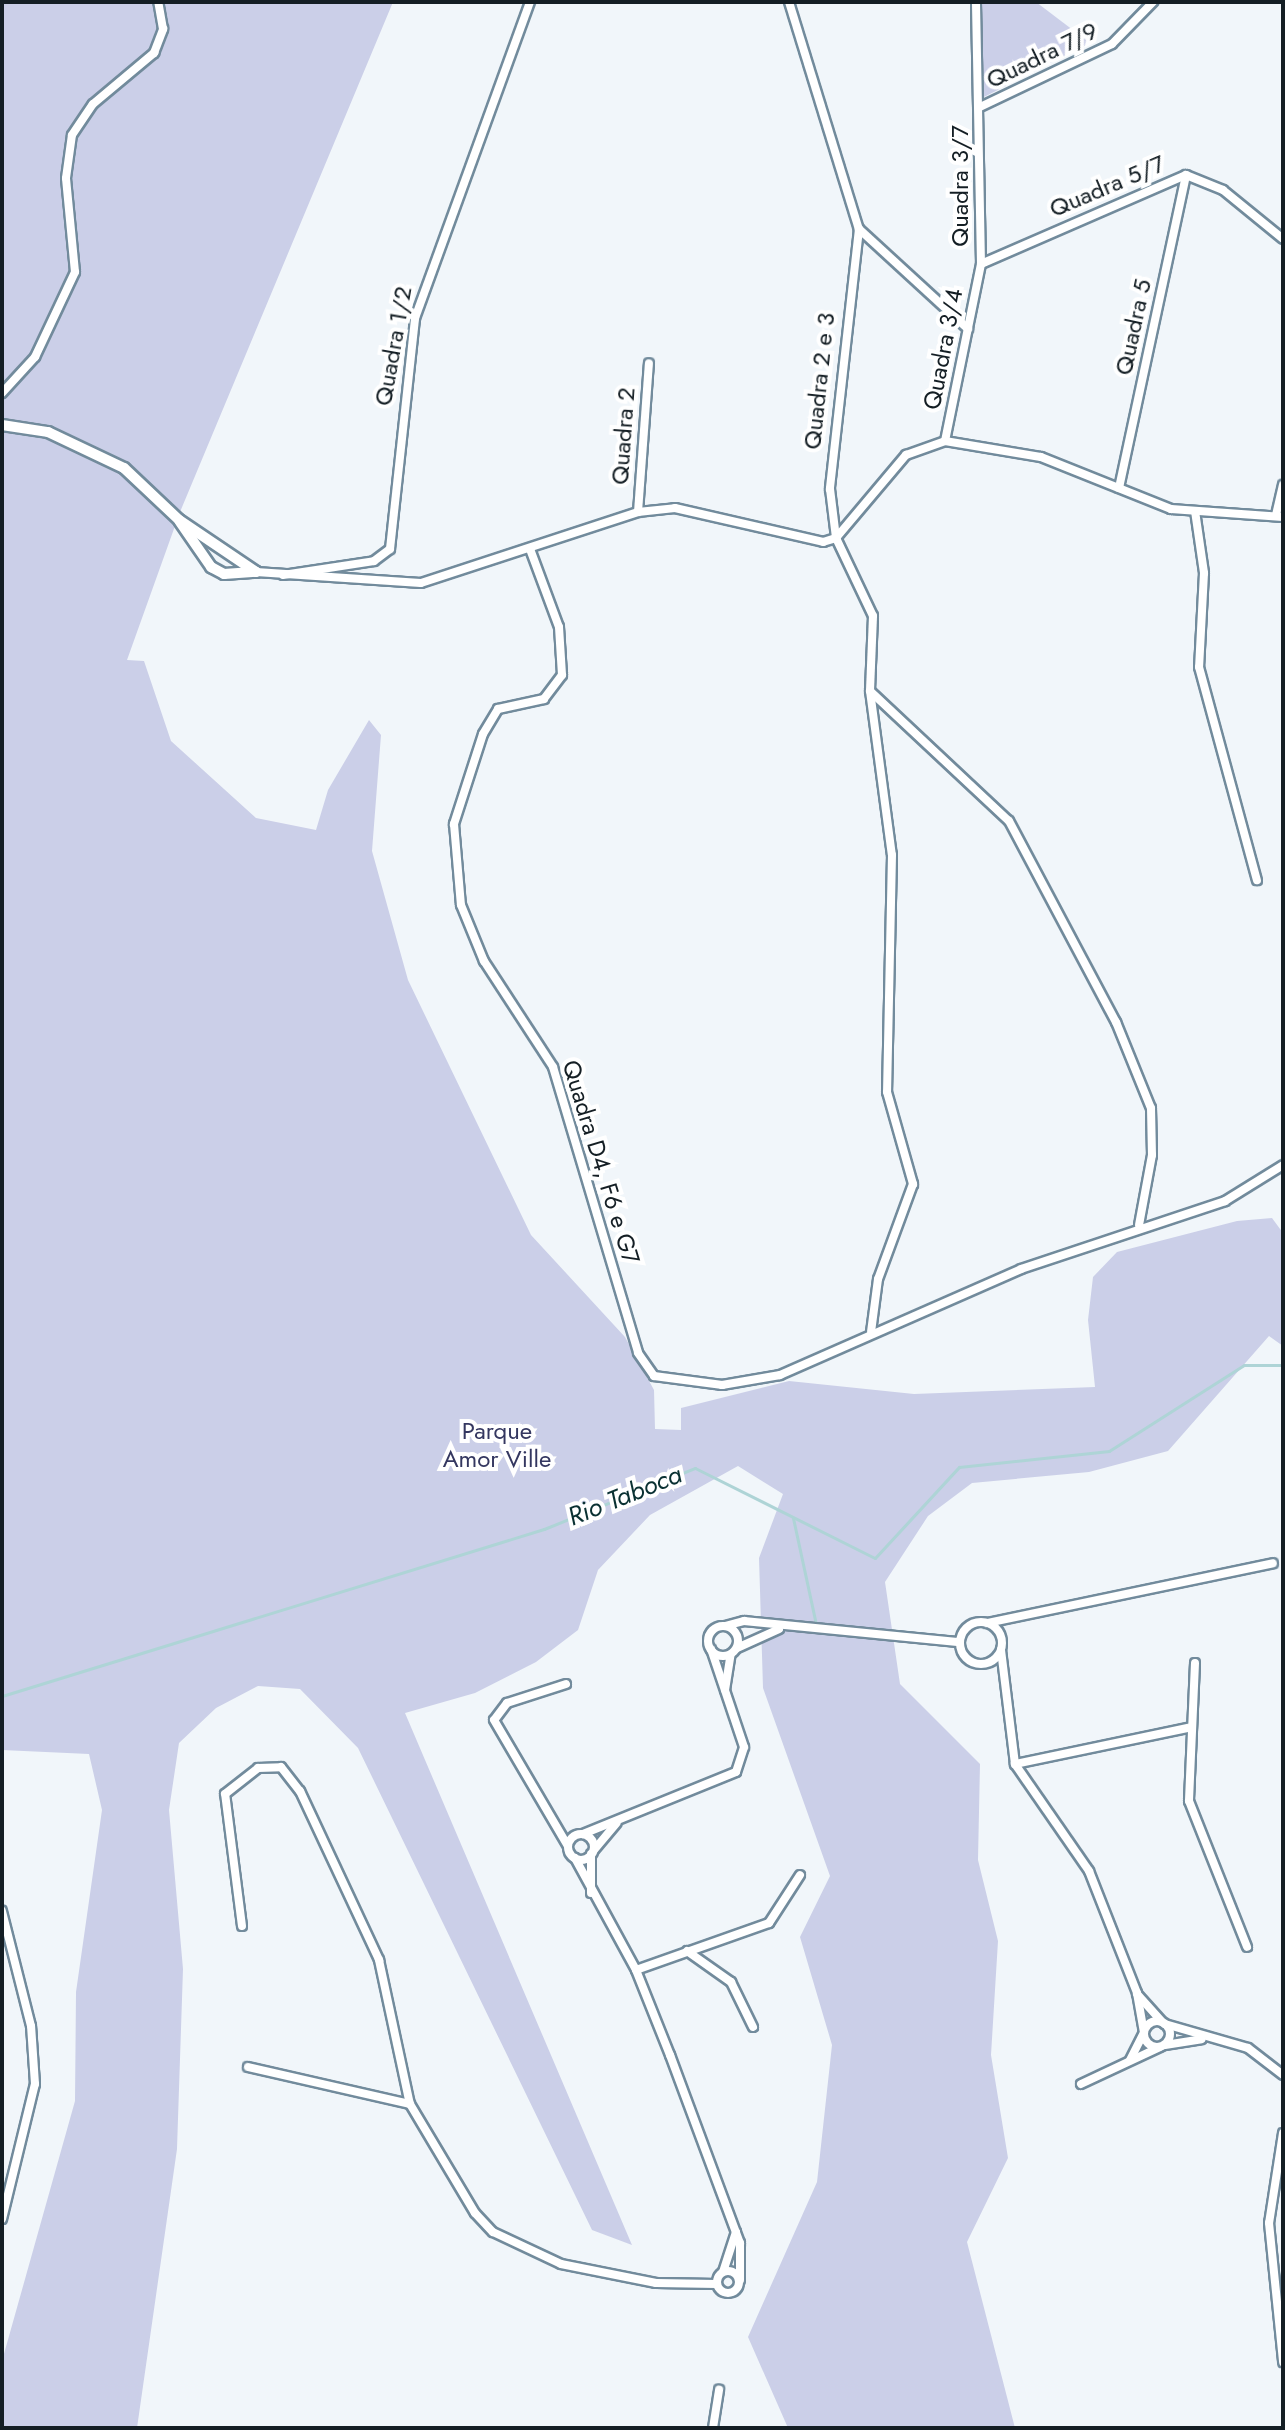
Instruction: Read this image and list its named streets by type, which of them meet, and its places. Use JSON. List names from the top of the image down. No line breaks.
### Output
{"streets":{"street":["Quadra 7/9","Quadra 3/7","Quadra 5/7","Quadra 5","Quadra 1/2","Quadra 3/4","Quadra 2 e 3","Quadra 2","Quadra D4, F6 e G7"]},"crossings":[["Quadra 7/9","Quadra 3/7"],["Quadra 3/7","Quadra 5/7"],["Quadra 3/7","Quadra 3/4"],["Quadra 5/7","Quadra 5"],["Quadra 5/7","Quadra 3/4"]],"water":["Rio Taboca"],"parks":["Parque Amor Ville"]}
